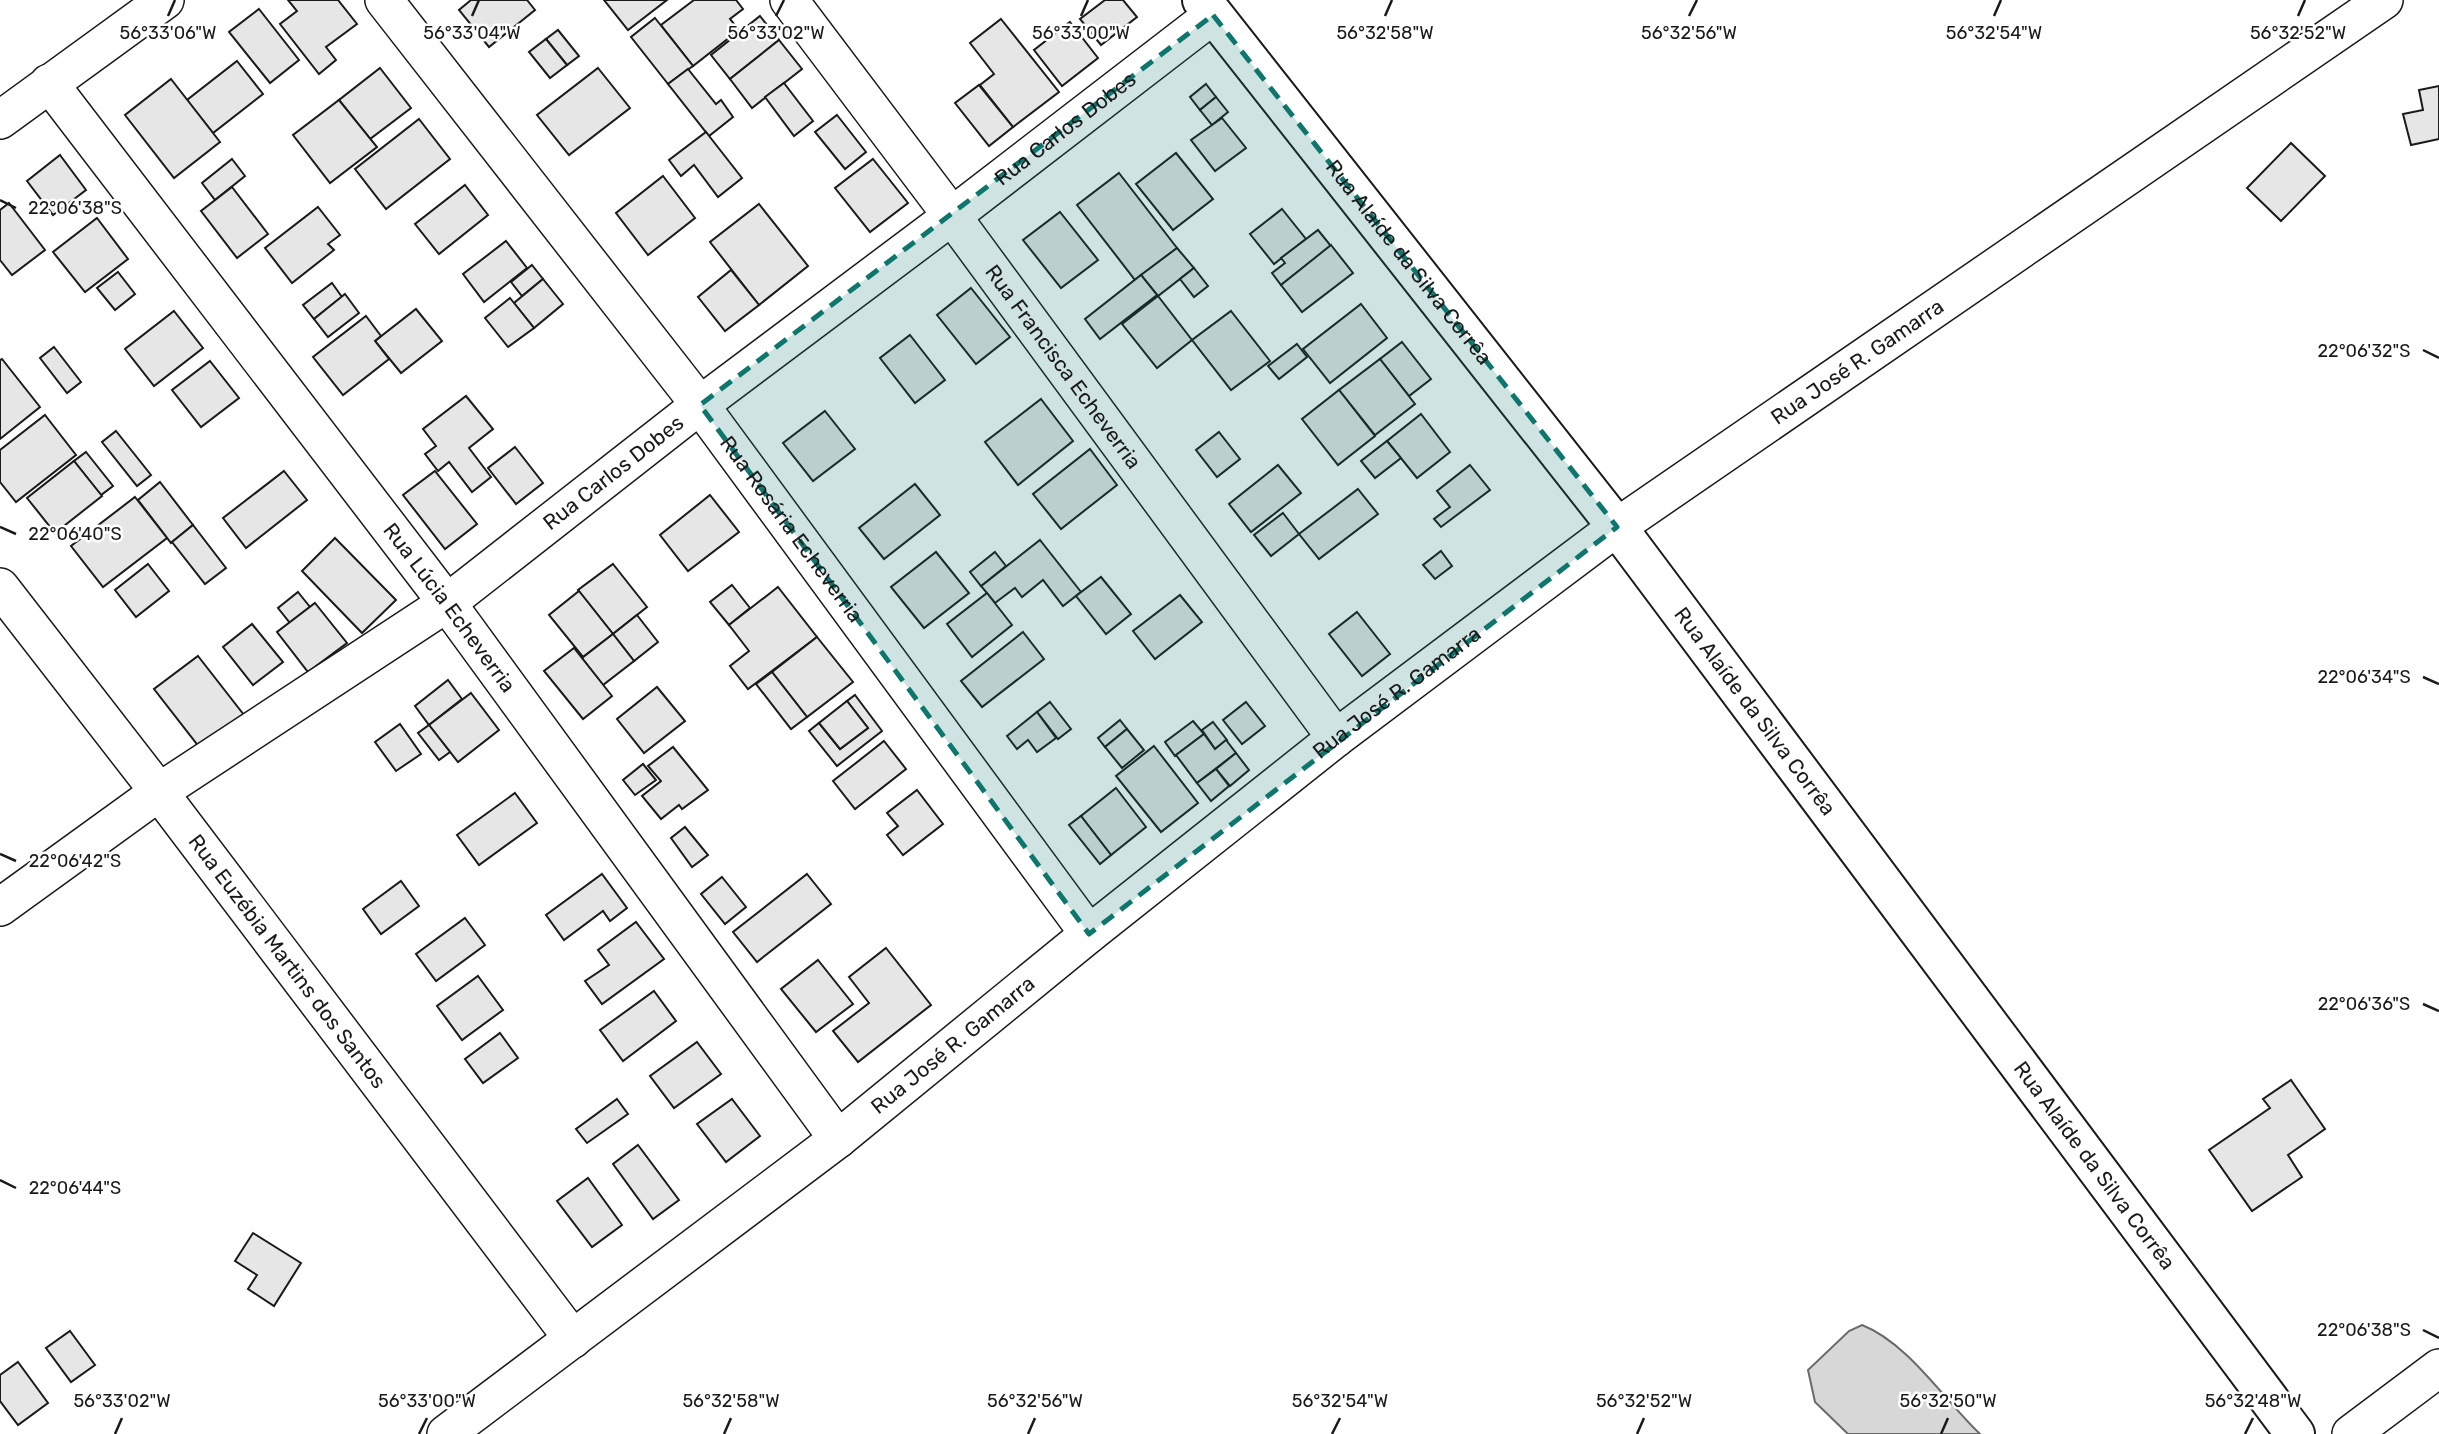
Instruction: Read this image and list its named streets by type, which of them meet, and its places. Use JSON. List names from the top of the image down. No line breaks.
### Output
{"streets":{"main road":["Rua Alaíde da Silva Corrêa"],"street":["Rua Carlos Dobes","Rua José R. Gamarra","Rua Francisca Echeverria","Rua Rosária Echeverria","Rua Lúcia Echeverria","Rua Euzébia Martins dos Santos"]},"crossings":[["Rua Carlos Dobes","Rua Alaíde da Silva Corrêa"],["Rua Carlos Dobes","Rua Francisca Echeverria"],["Rua Carlos Dobes","Rua Rosária Echeverria"],["Rua Carlos Dobes","Rua Lúcia Echeverria"],["Rua Carlos Dobes","Rua Euzébia Martins dos Santos"],["Rua Alaíde da Silva Corrêa","Rua José R. Gamarra"],["Rua José R. Gamarra","Rua Francisca Echeverria"],["Rua José R. Gamarra","Rua Rosária Echeverria"],["Rua José R. Gamarra","Rua Lúcia Echeverria"],["Rua José R. Gamarra","Rua Euzébia Martins dos Santos"]],"coordinates":["56°33'06\"W","56°33'04\"W","56°33'02\"W","56°33'00\"W","56°32'58\"W","56°32'56\"W","56°32'54\"W","56°32'52\"W","22°06'38\"S","22°06'32\"S","22°06'40\"S","22°06'34\"S","22°06'42\"S","22°06'36\"S","22°06'44\"S","56°32'50\"W","56°32'48\"W"]}
